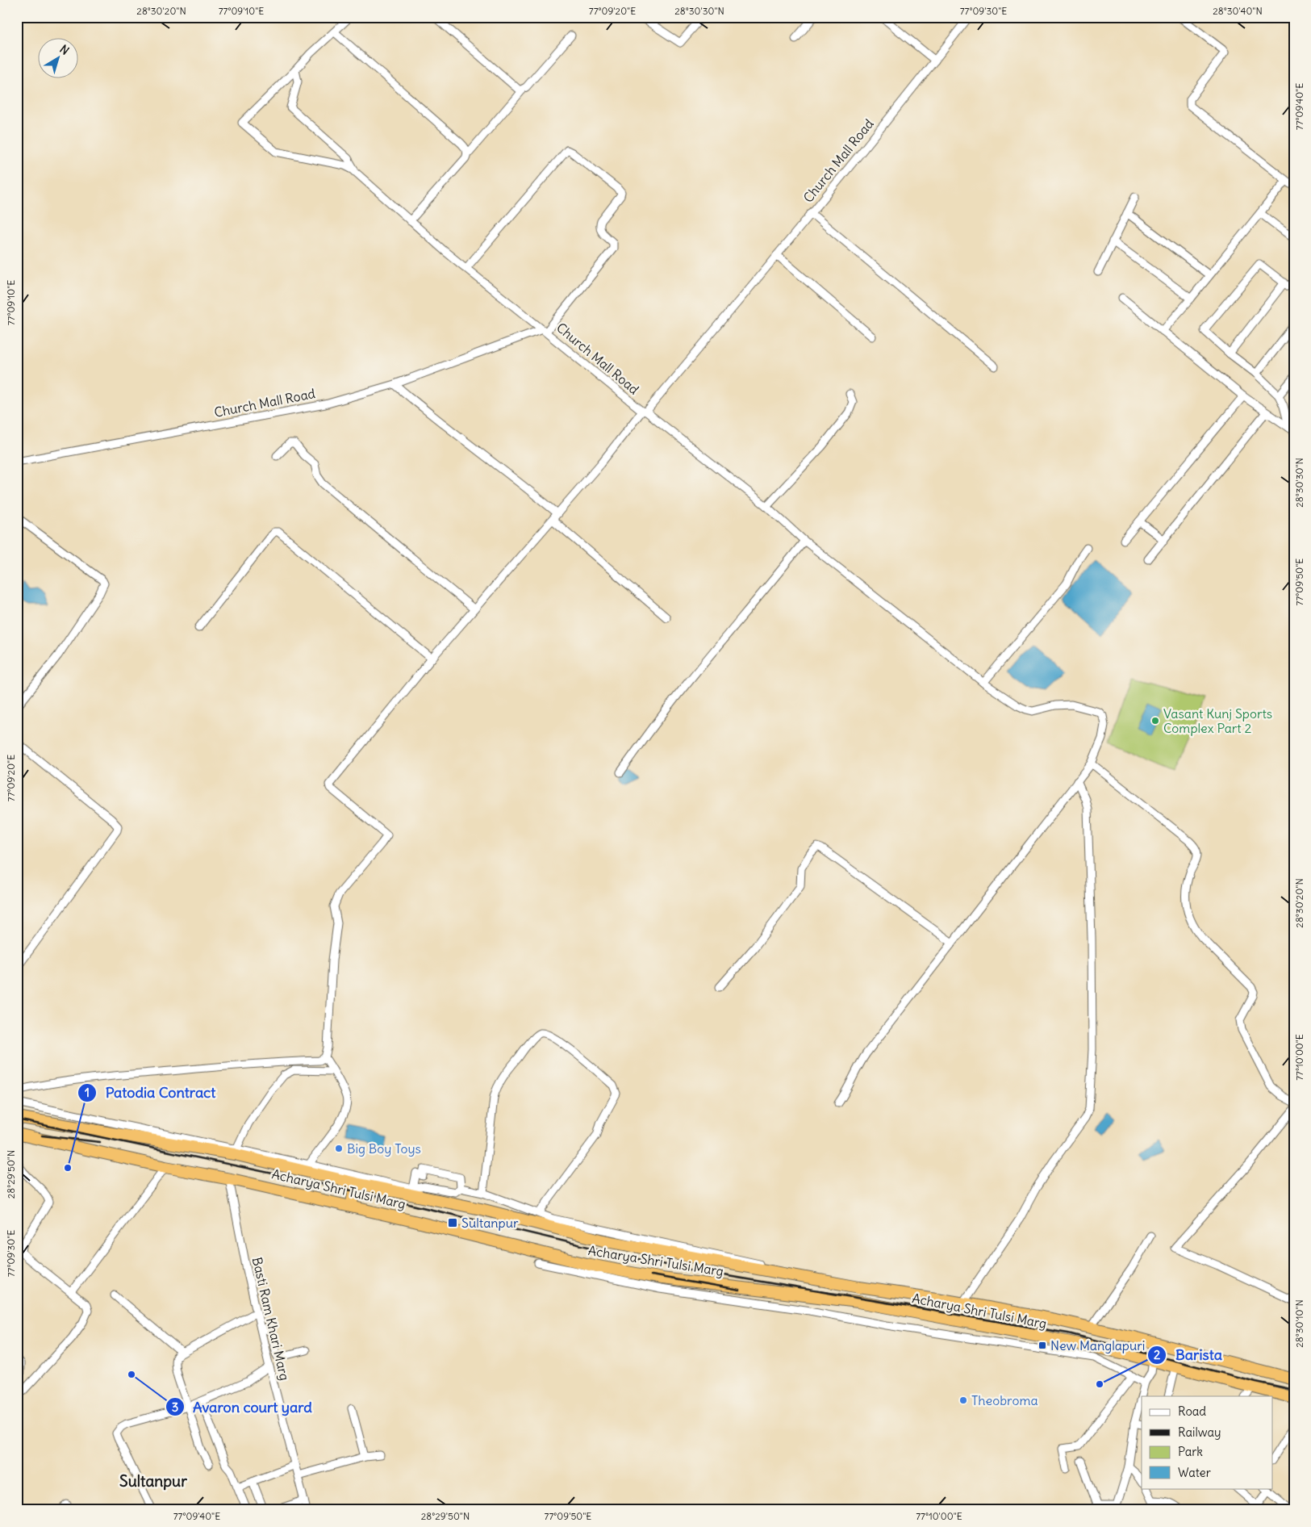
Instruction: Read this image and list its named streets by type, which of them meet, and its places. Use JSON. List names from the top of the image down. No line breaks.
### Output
{"streets":{"highway":["Acharya Shri Tulsi Marg"],"street":["Church Mall Road","Basti Ram Khari Marg"]},"crossings":[["Acharya Shri Tulsi Marg","Basti Ram Khari Marg"]],"districts":["Sultanpur"],"places":{"other":["Vasant Kunj Sports Complex Part 2","Big Boy Toys","Patodia Contract","Avaron court yard","Barista","Theobroma"],"transit":["Sultanpur","New Manglapuri"]},"legend":["Road","Railway","Park","Water"],"north":"top right","coordinates":["28°30'20\"N","77°09'10\"E","77°09'20\"E","28°30'30\"N","77°09'30\"E","28°30'40\"N","77°09'40\"E","77°09'50\"E","77°10'00\"E","28°29'50\"N","28°30'10\"N"]}
